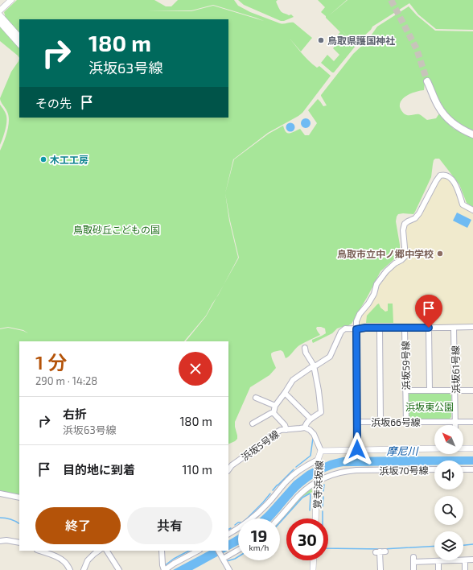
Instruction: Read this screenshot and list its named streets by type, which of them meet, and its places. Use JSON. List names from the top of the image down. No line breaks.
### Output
{"streets":{"street":["浜坂59号線","浜坂61号線","浜坂66号線","浜坂5号線","浜坂70号線","覚寺浜坂線"]},"crossings":[["浜坂59号線","浜坂66号線"],["浜坂61号線","浜坂66号線"],["浜坂70号線","覚寺浜坂線"]],"water":["摩尼川"],"parks":["鳥取砂丘こどもの国","浜坂東公園"],"places":["鳥取県護国神社","木工工房","鳥取市立中ノ郷中学校"],"north":"top left","page":{"turn":["180 m","浜坂63号線"],"then":"その先","heading":["1 分","290 m · 14:28"],"list":[{"name":"右折","note":"浜坂63号線","value":"180 m"},{"name":"目的地に到着","value":"110 m"}],"buttons":["終了","共有"],"speed":"19 km/h","limit":"30"}}
